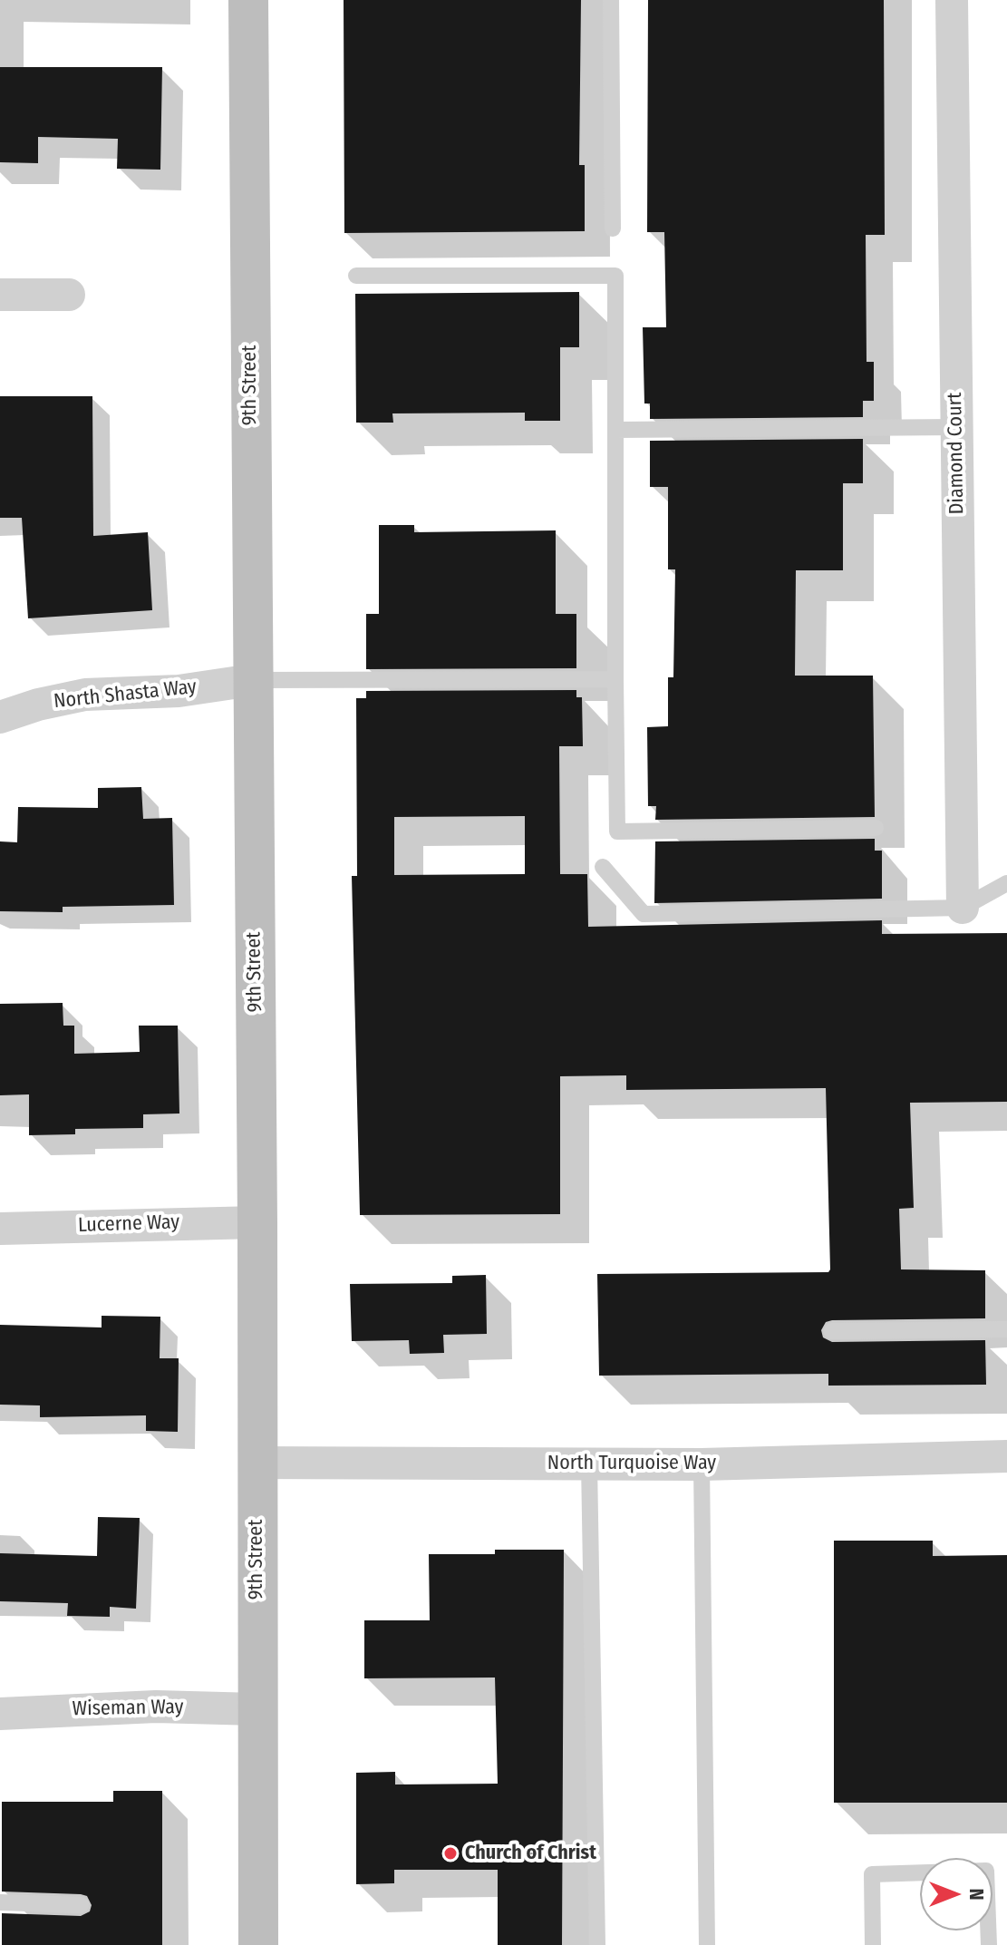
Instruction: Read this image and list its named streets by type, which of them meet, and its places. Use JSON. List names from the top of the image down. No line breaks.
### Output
{"streets":{"street":["9th Street","Diamond Court","North Shasta Way","Lucerne Way","North Turquoise Way","Wiseman Way"]},"crossings":[["9th Street","North Shasta Way"],["9th Street","Lucerne Way"],["9th Street","North Turquoise Way"],["9th Street","Wiseman Way"]],"places":["Church of Christ"],"north":"right"}
